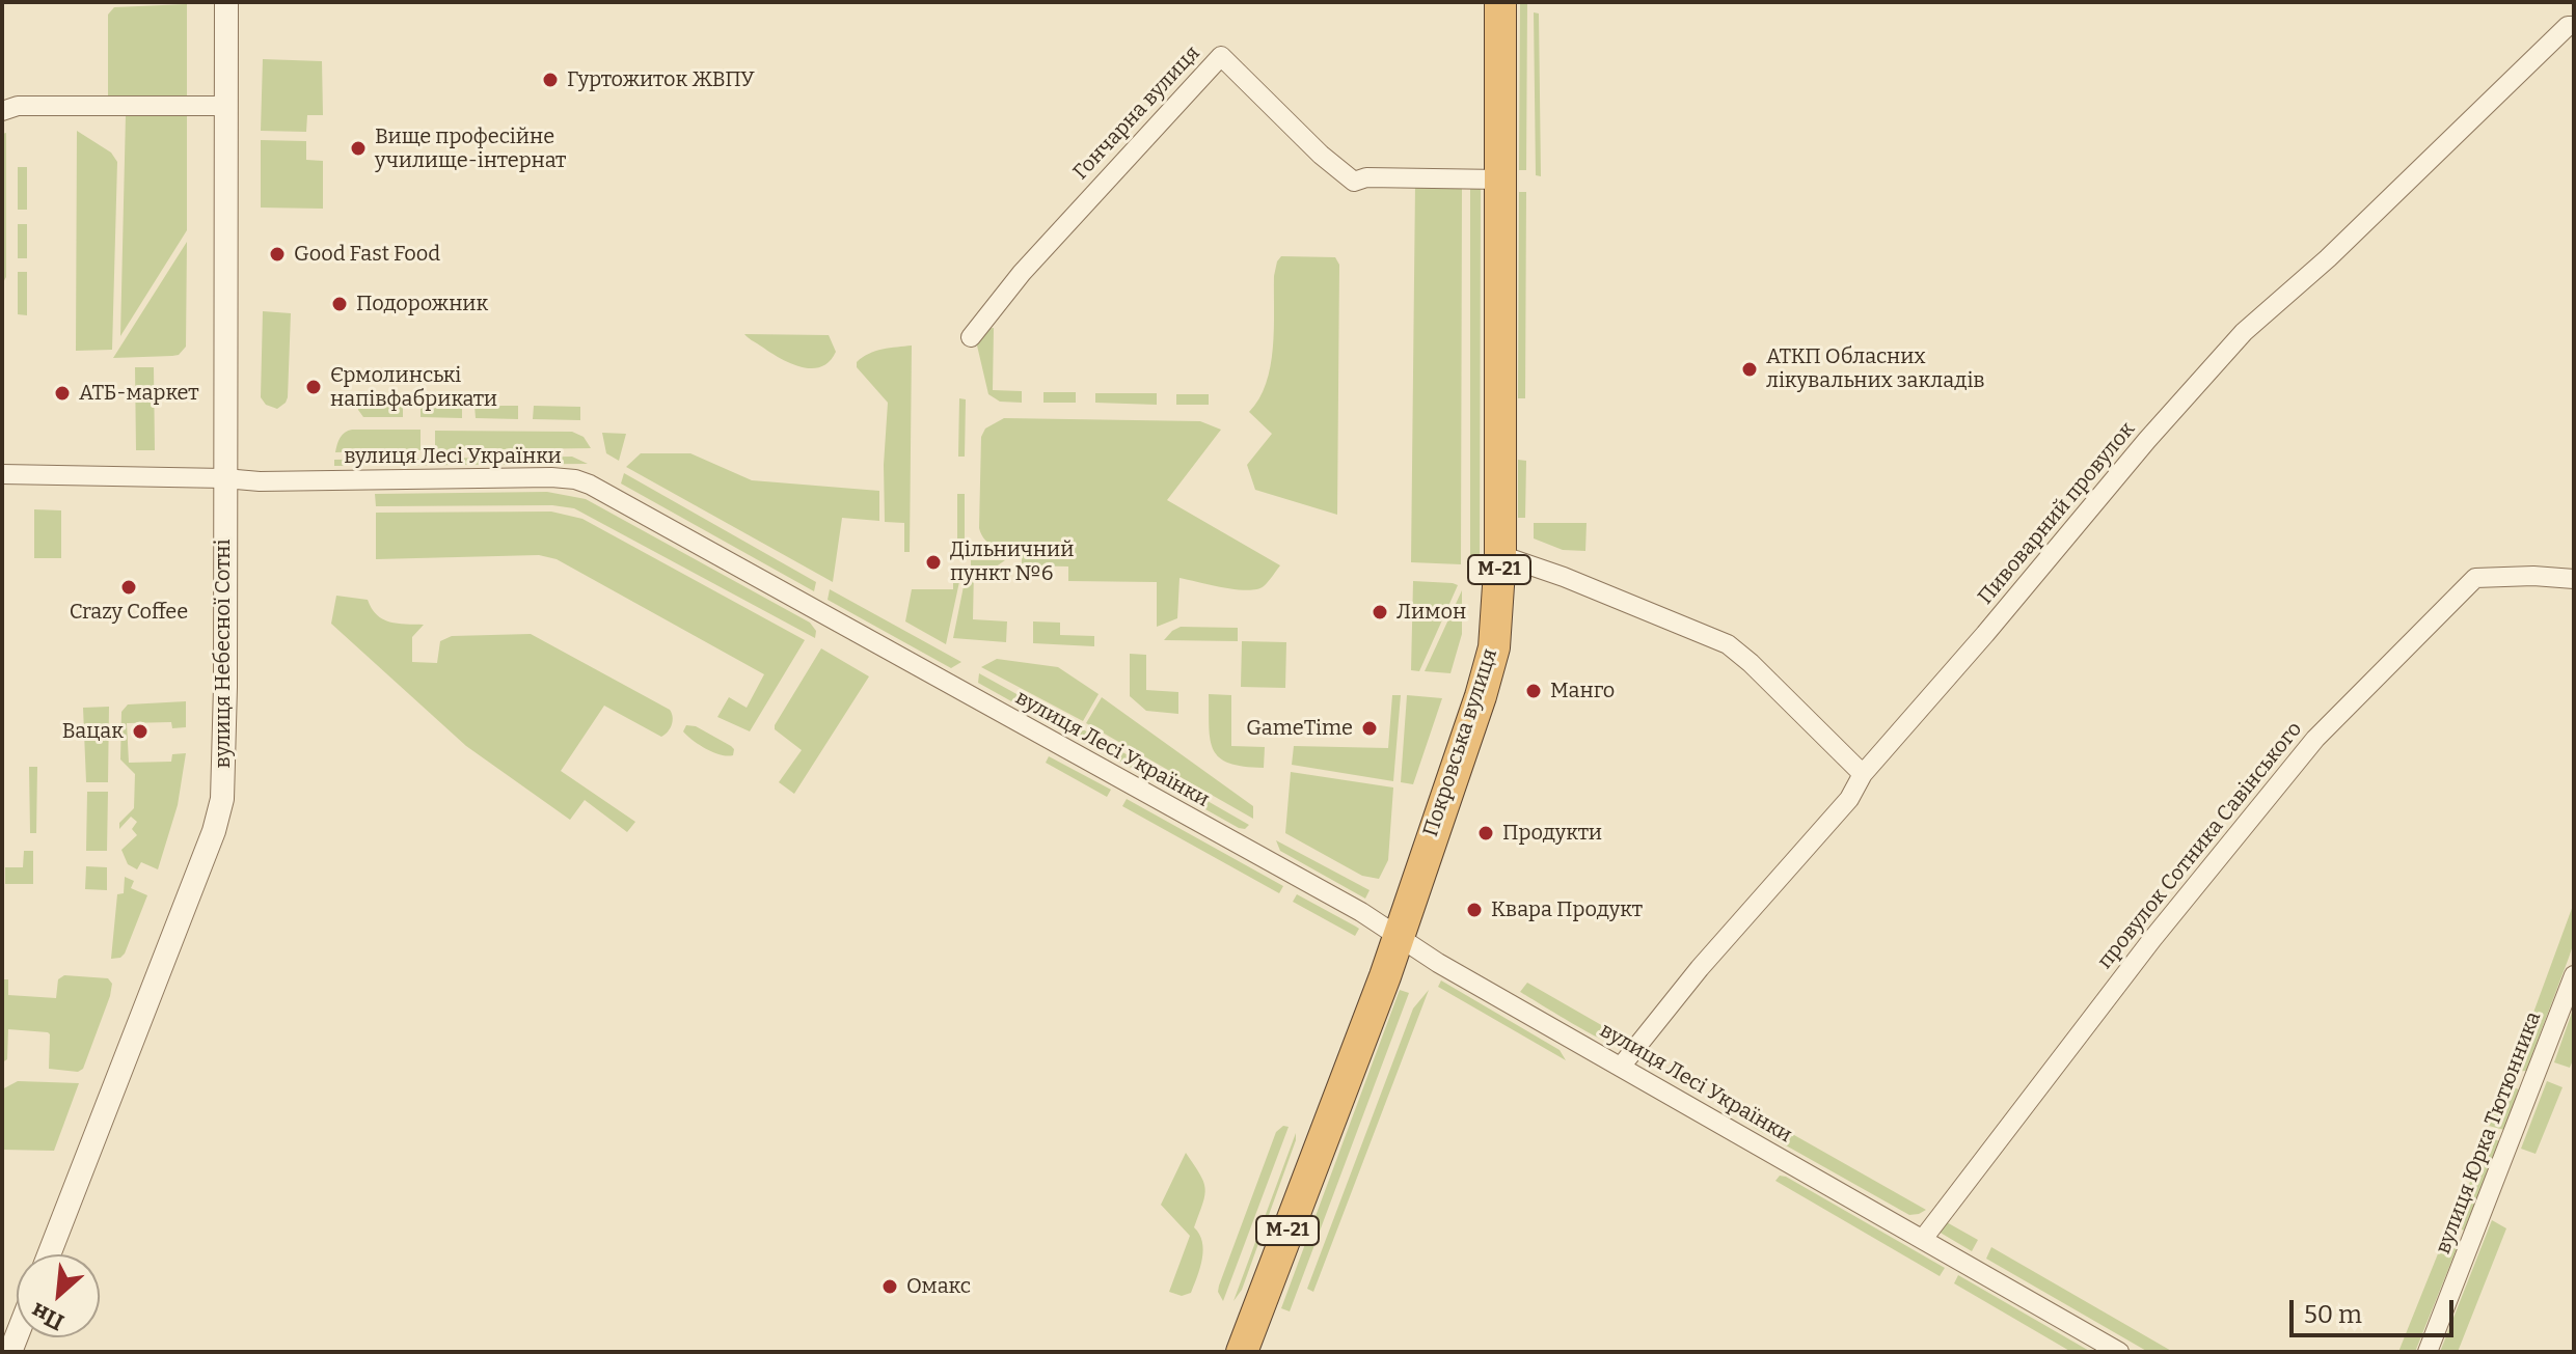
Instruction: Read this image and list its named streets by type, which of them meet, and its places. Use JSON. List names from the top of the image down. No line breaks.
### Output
{"streets":{"highway":["М-21","Покровська вулиця"],"street":["Гончарна вулиця","вулиця Лесі Українки","Пивоварний провулок","вулиця Небесної Сотні","провулок Сотника Савінського","вулиця Юрка Тютюнника"]},"crossings":[["Гончарна вулиця","Покровська вулиця"],["вулиця Лесі Українки","Пивоварний провулок"],["вулиця Лесі Українки","вулиця Небесної Сотні"],["вулиця Лесі Українки","Покровська вулиця"],["вулиця Лесі Українки","провулок Сотника Савінського"]],"places":["Гуртожиток ЖВПУ","Вище професійне училище-інтернат","Good Fast Food","Подорожник","АТКП Обласних лікувальних закладів","Єрмолинські напівфабрикати","АТБ-маркет","Дільничний пункт №6","Crazy Coffee","Лимон","Манго","GameTime","Вацак","Продукти","Квара Продукт","Омакс"],"scale_bar":"50 m","north":"bottom left"}
